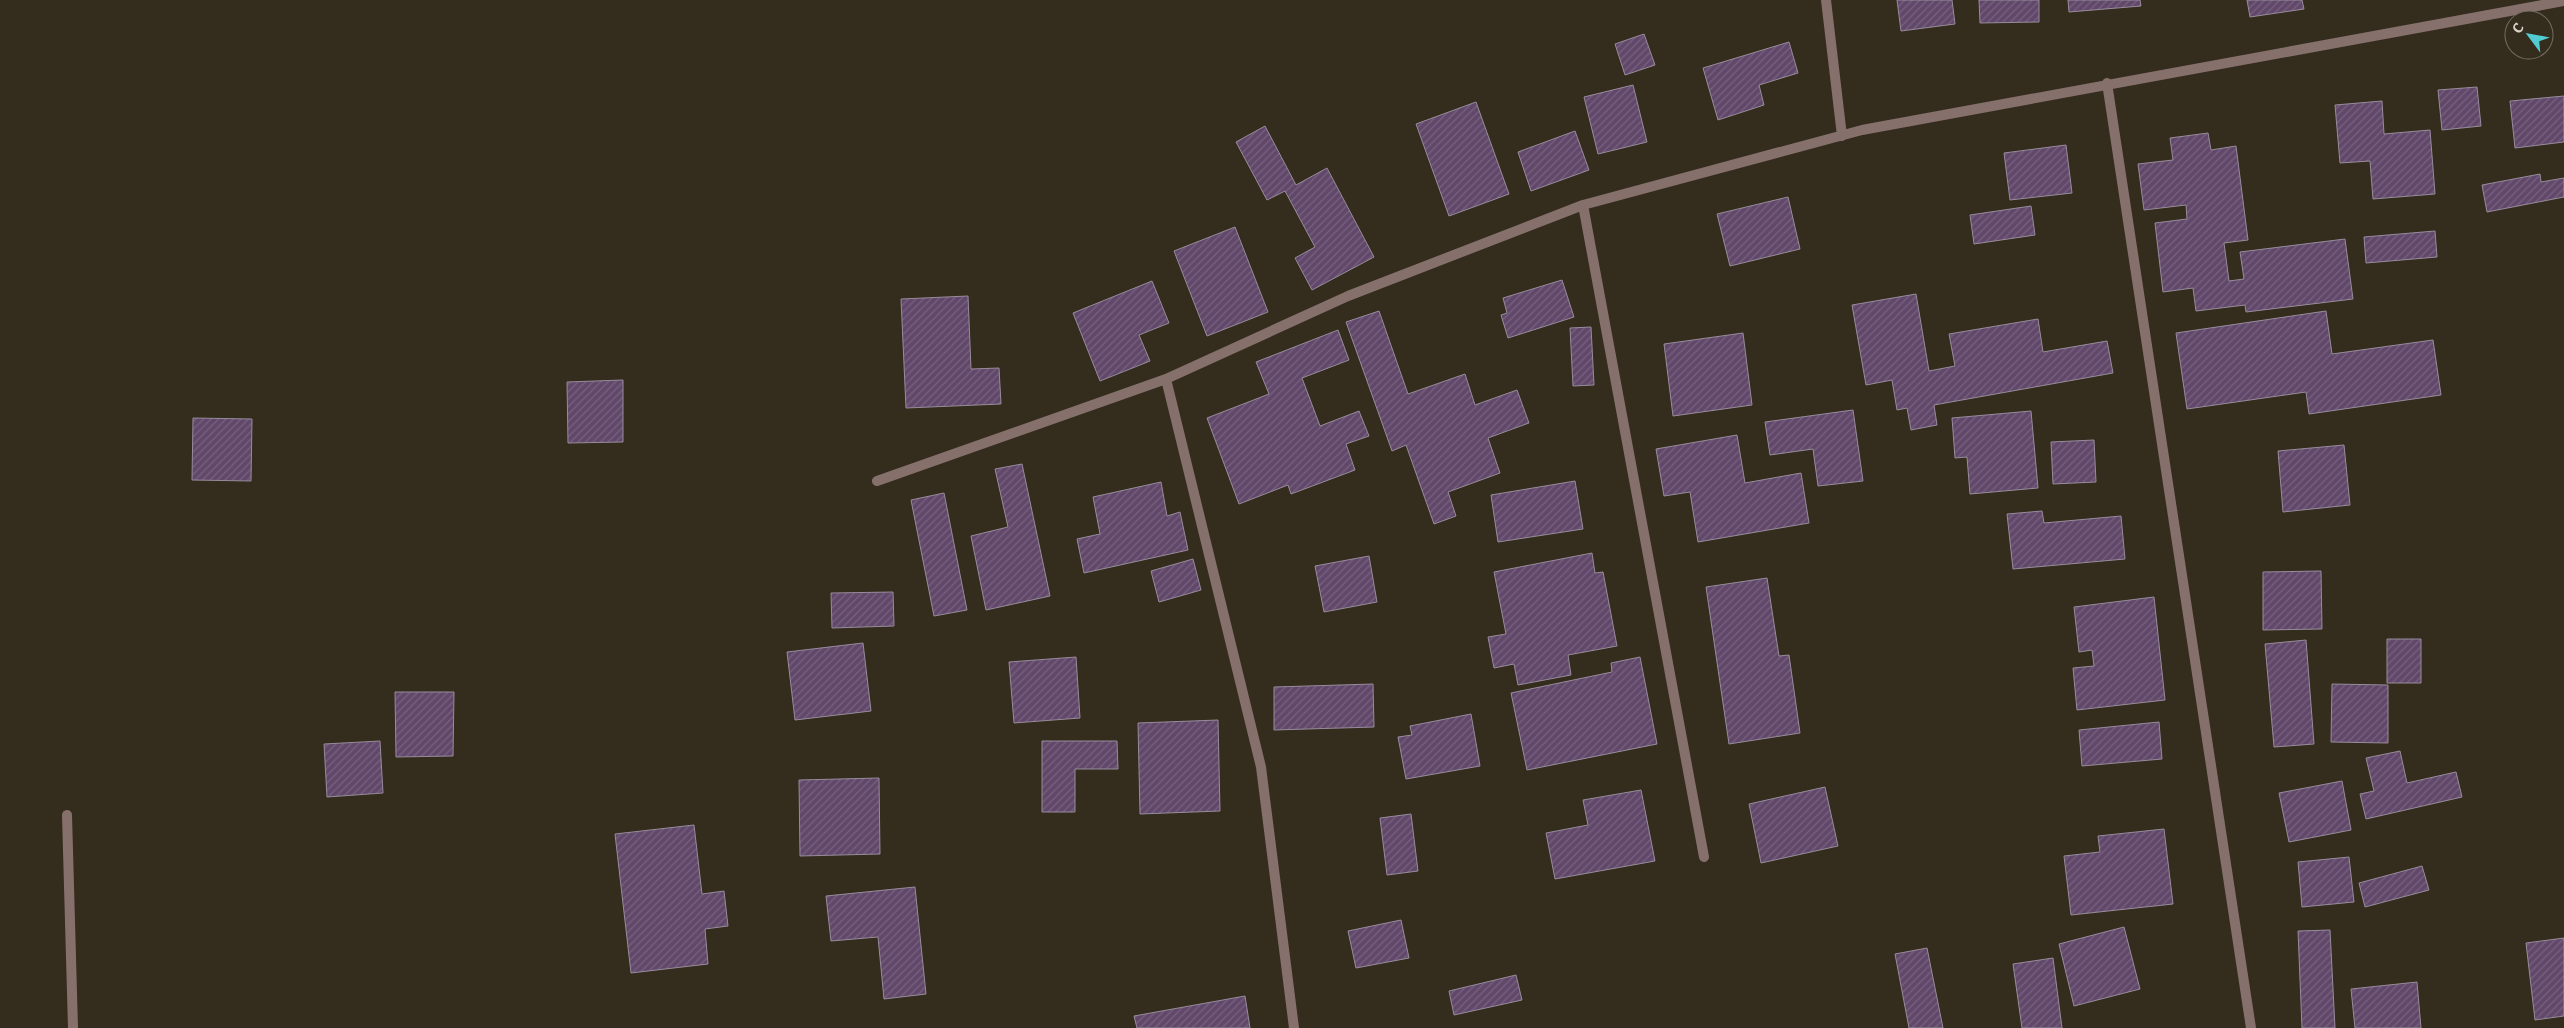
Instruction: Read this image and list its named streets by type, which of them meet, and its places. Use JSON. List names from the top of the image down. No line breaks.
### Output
{"north":"top left"}
